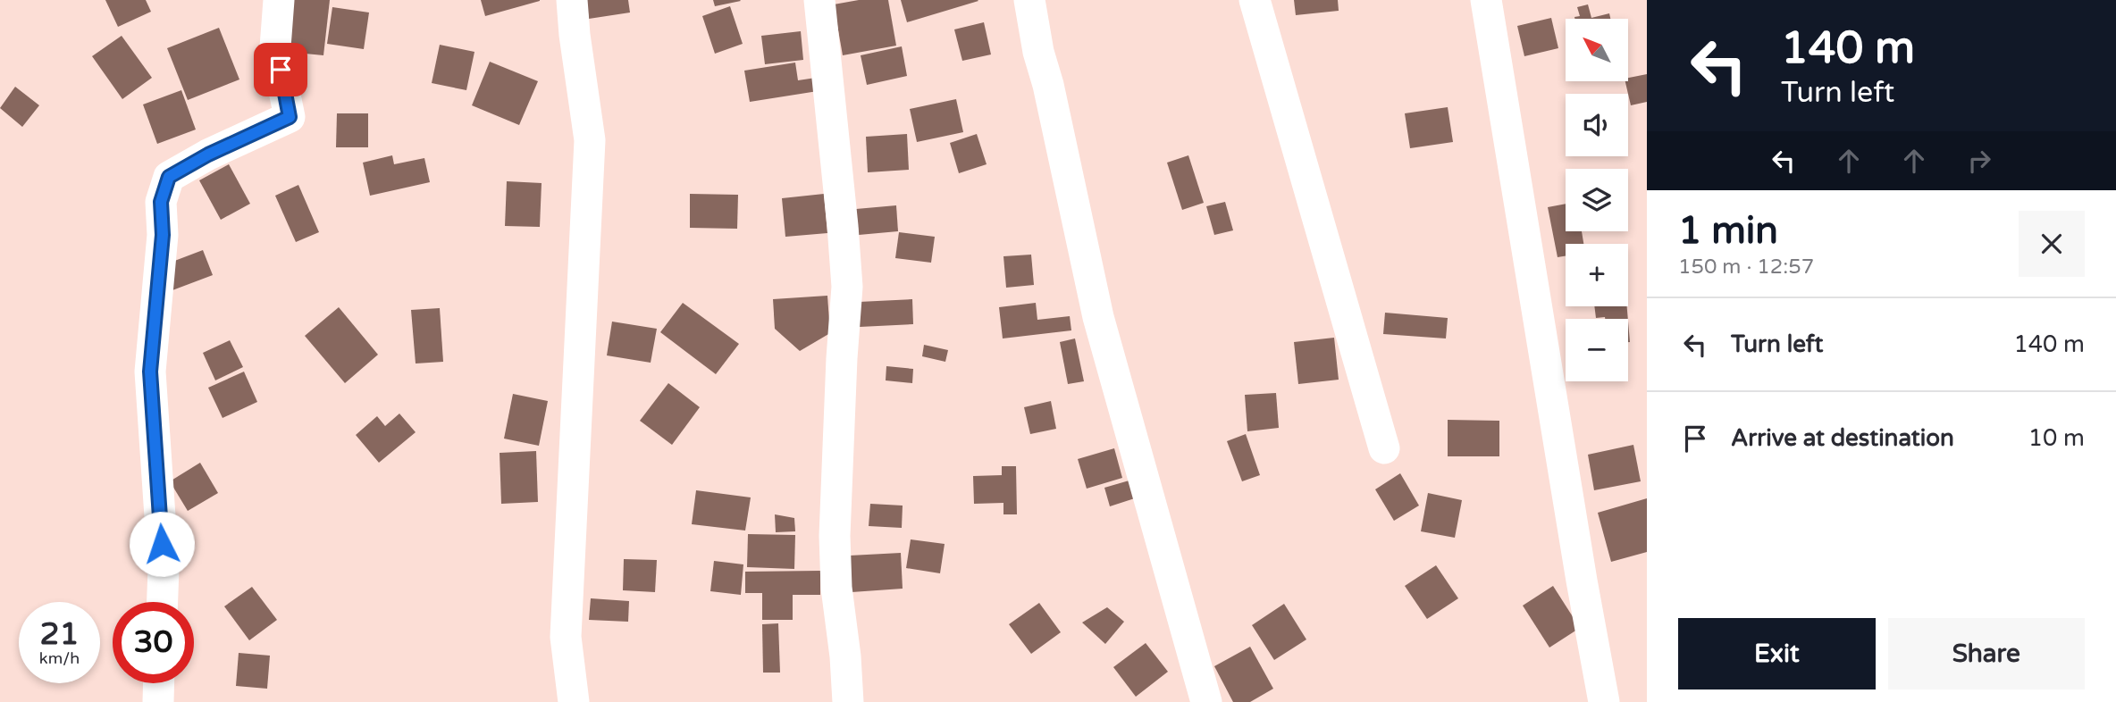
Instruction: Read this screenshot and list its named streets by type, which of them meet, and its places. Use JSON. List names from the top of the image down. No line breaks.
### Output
{"north":"top left","page":{"turn":["140 m","Turn left"],"map_buttons":["+","−"],"heading":["1 min","150 m · 12:57"],"list":[{"name":"Turn left","value":"140 m"},{"name":"Arrive at destination","value":"10 m"}],"speed":"21 km/h","limit":"30","buttons":["Exit","Share"]}}
